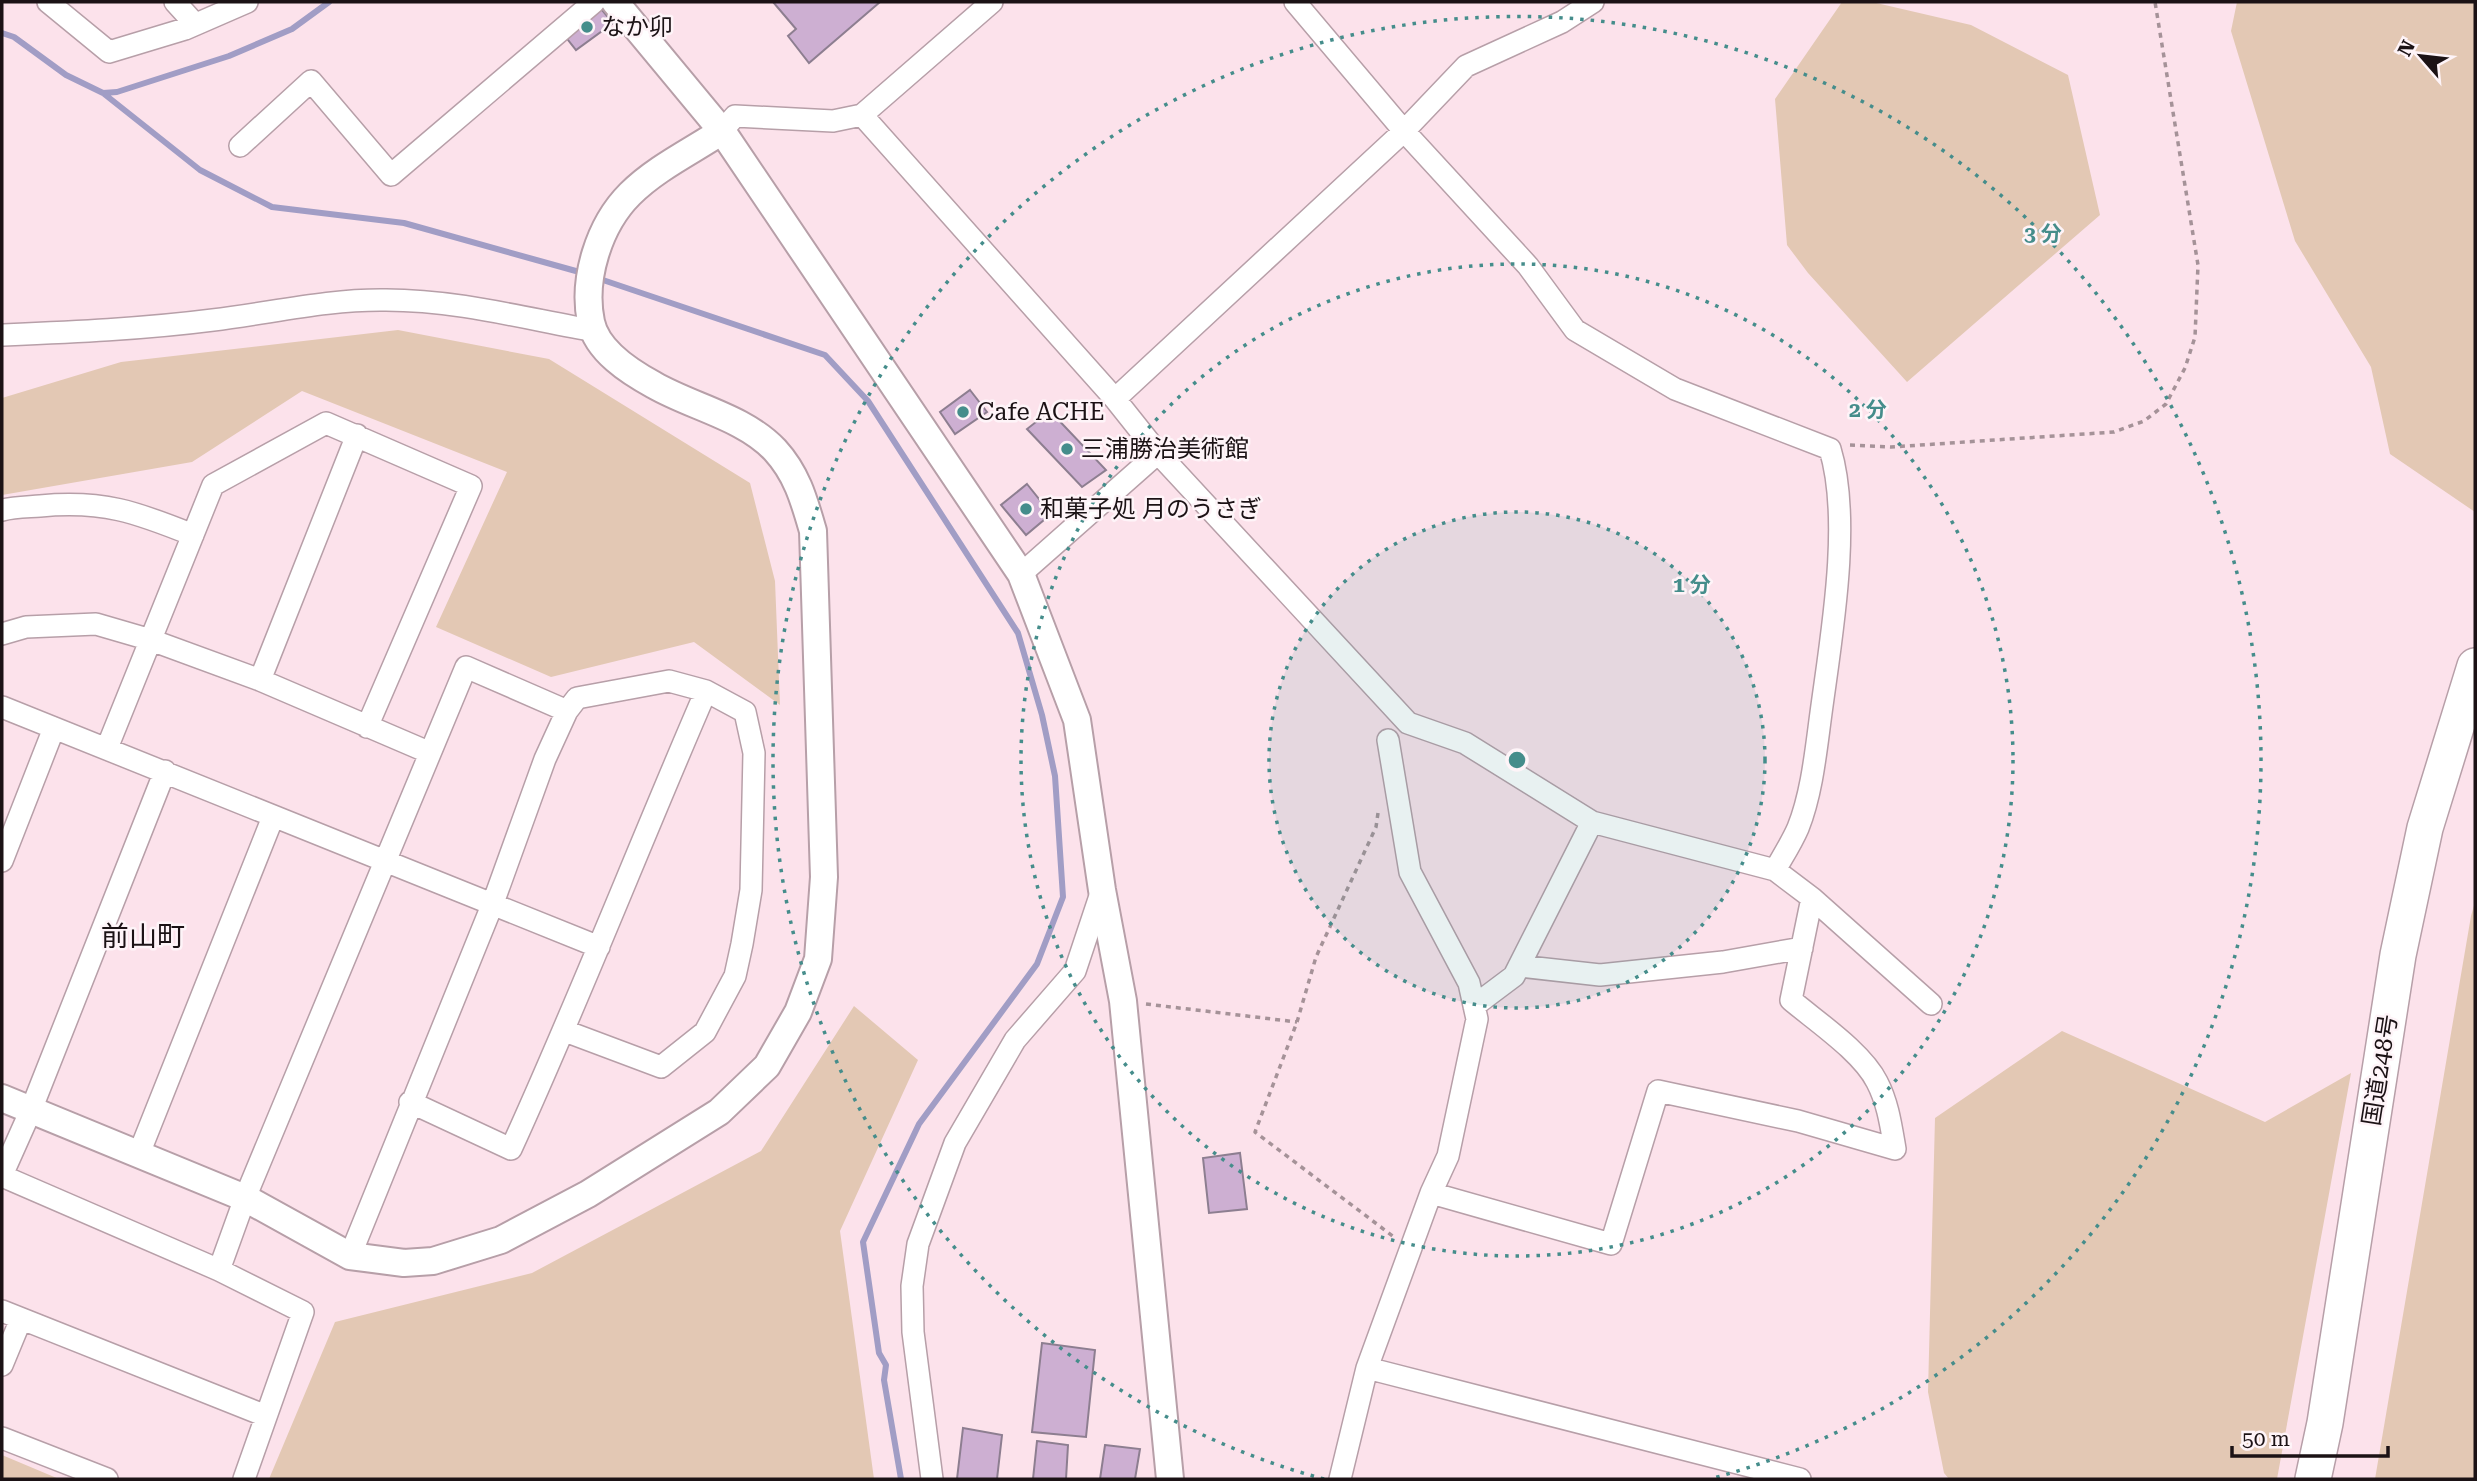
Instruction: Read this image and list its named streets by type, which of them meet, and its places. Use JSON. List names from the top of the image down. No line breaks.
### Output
{"streets":{"highway":["国道248号"]},"districts":["前山町"],"places":["なか卯","Cafe ACHE","三浦勝治美術館","和菓子処 月のうさぎ"],"scale_bar":"50 m","north":"top left","rings":["3 分","2 分","1 分"]}
